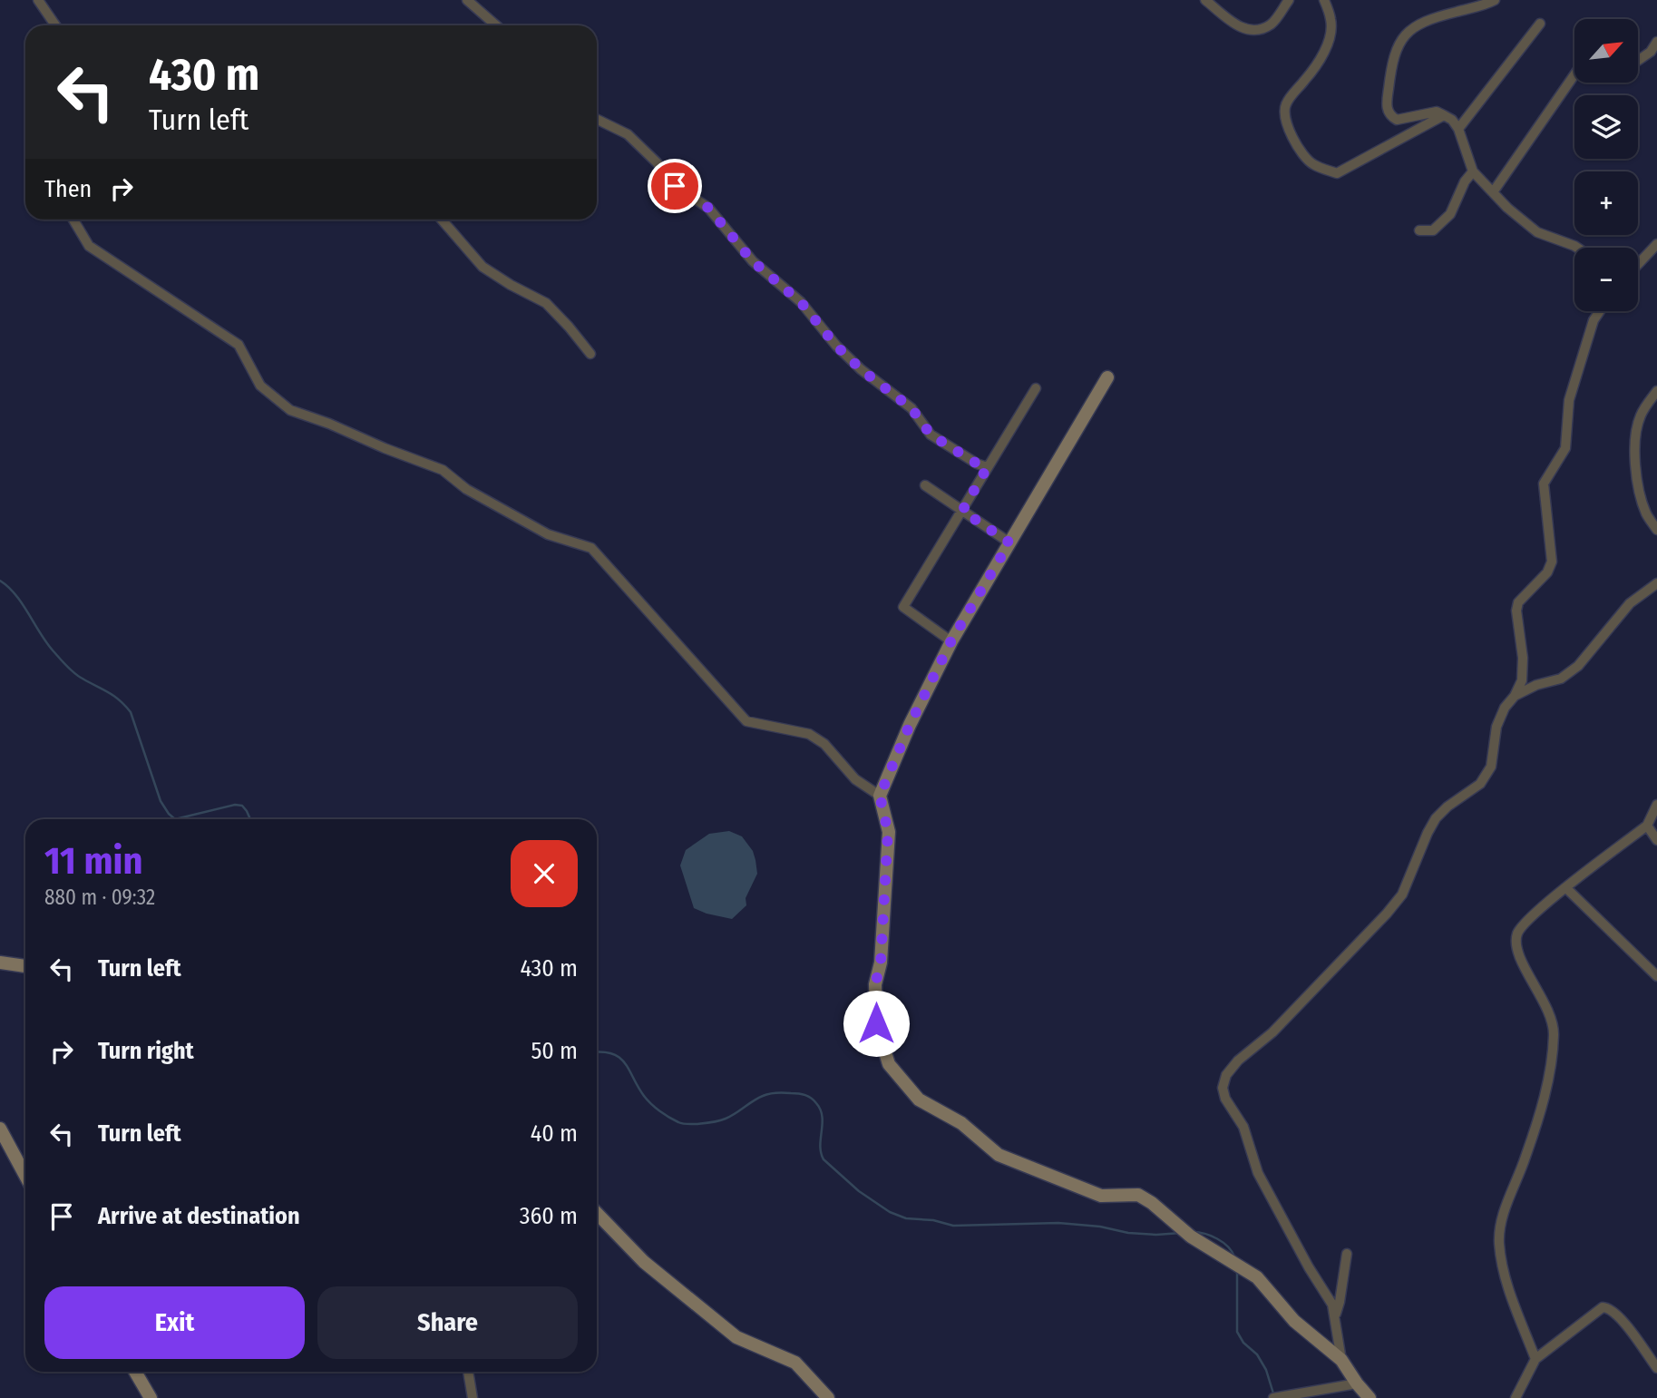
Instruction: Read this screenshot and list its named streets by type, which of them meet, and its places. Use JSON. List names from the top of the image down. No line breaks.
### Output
{"north":"top right","page":{"map_buttons":["+","−"],"turn":["430 m","Turn left"],"then":"Then","heading":["11 min","880 m · 09:32"],"list":[{"name":"Turn left","value":"430 m"},{"name":"Turn right","value":"50 m"},{"name":"Turn left","value":"40 m"},{"name":"Arrive at destination","value":"360 m"}],"buttons":["Exit","Share"]}}
